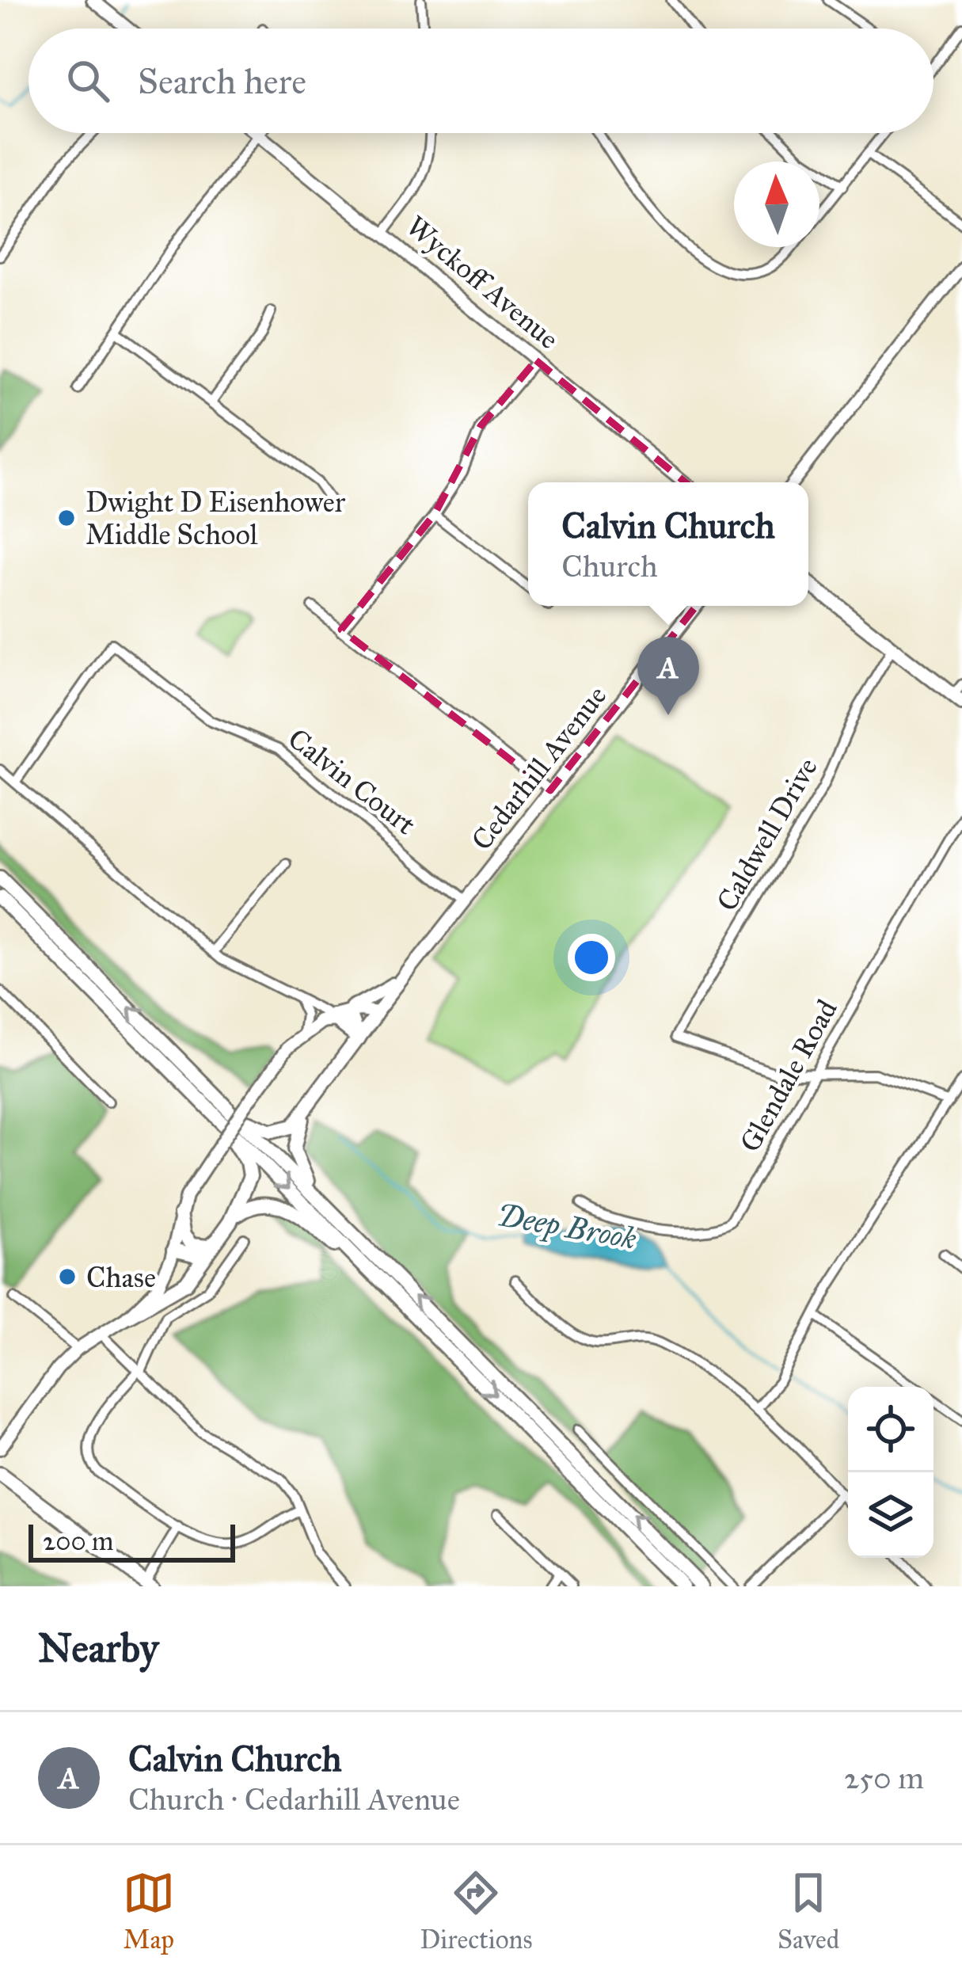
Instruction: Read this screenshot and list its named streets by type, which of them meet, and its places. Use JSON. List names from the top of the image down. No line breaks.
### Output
{"streets":{"main road":["Wyckoff Avenue","Cedarhill Avenue"],"street":["Calvin Court","Caldwell Drive","Glendale Road"]},"crossings":[["Cedarhill Avenue","Calvin Court"],["Caldwell Drive","Glendale Road"]],"water":["Deep Brook"],"places":["Dwight D Eisenhower Middle School","Chase"],"scale_bar":"200 m","north":"top","page":{"search":"Search here","popup":["Calvin Church","Church"],"pins":"A","scale":"200 m","heading":"Nearby","list":[{"mark":"A","name":"Calvin Church","note":"Church · Cedarhill Avenue","value":"250 m"}],"nav":["Map","Directions","Saved"]}}
